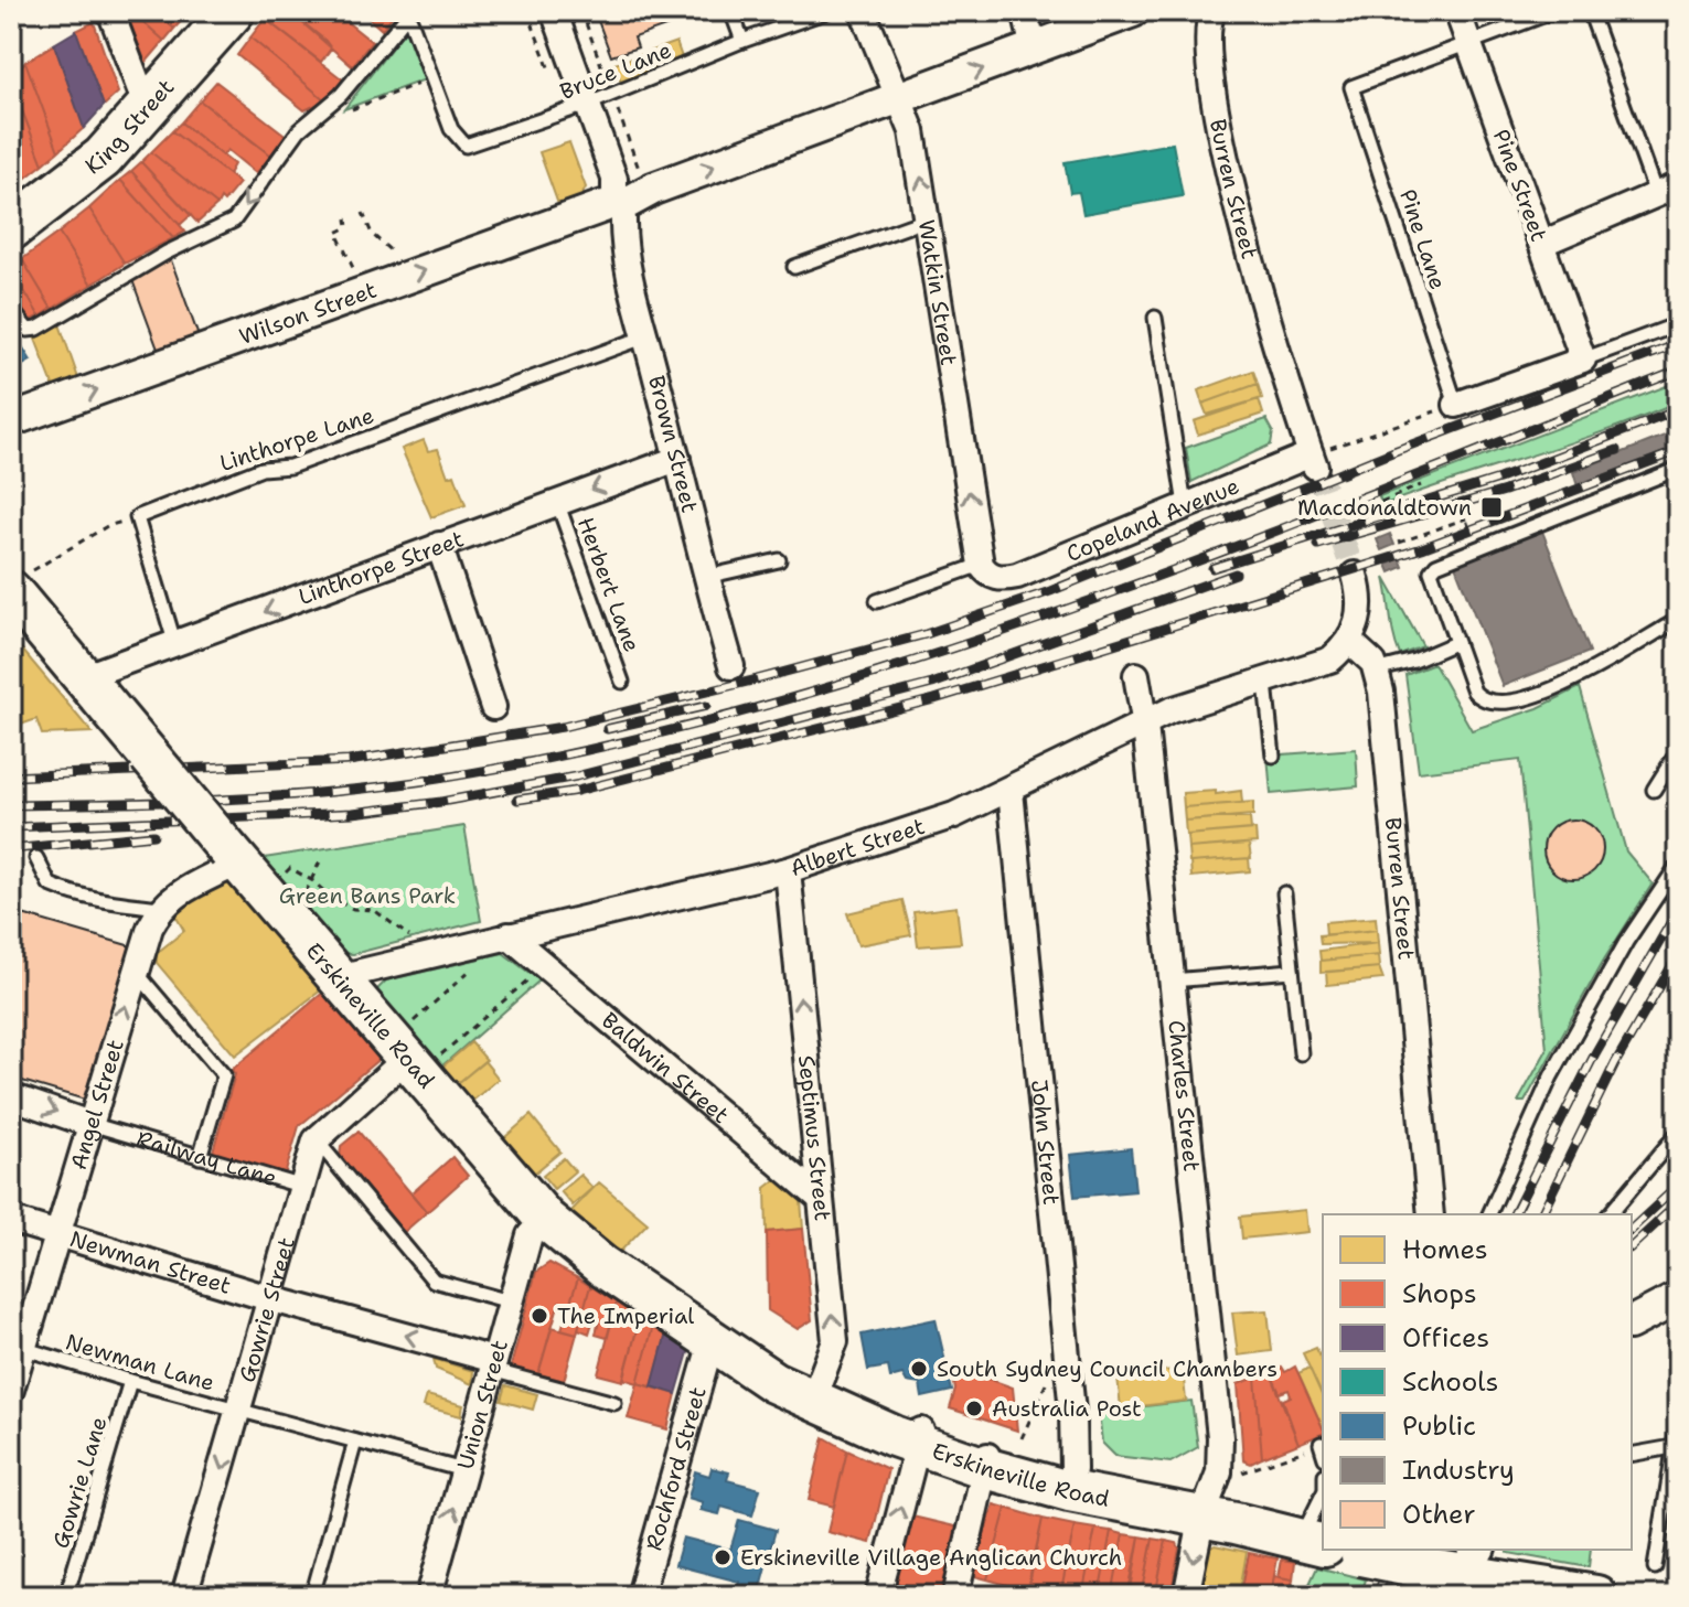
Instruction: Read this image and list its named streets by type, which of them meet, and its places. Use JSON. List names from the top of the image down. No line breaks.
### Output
{"streets":{"highway":["King Street"],"main road":["Erskineville Road"],"street":["Pine Street","Burren Street","Watkin Street","Wilson Street","Brown Street","Copeland Avenue","Linthorpe Street","Albert Street","Baldwin Street","Charles Street","Angel Street","Septimus Street","John Street","Railway Lane","Newman Street","Gowrie Street","Union Street","Rochford Street"],"lane":["Bruce Lane","Pine Lane","Linthorpe Lane","Herbert Lane","Newman Lane","Gowrie Lane"]},"crossings":[["Bruce Lane","Brown Street"],["Pine Street","Pine Lane"],["Burren Street","Copeland Avenue"],["Watkin Street","Wilson Street"],["Watkin Street","Copeland Avenue"],["Wilson Street","Brown Street"],["Linthorpe Lane","Brown Street"],["Brown Street","Linthorpe Street"],["Linthorpe Street","Herbert Lane"],["Linthorpe Street","Erskineville Road"],["Albert Street","Erskineville Road"],["Albert Street","Baldwin Street"],["Albert Street","Charles Street"],["Albert Street","Septimus Street"],["Albert Street","John Street"],["Erskineville Road","Charles Street"],["Erskineville Road","Septimus Street"],["Erskineville Road","John Street"],["Erskineville Road","Union Street"],["Erskineville Road","Rochford Street"],["Baldwin Street","Septimus Street"],["Angel Street","Railway Lane"],["Angel Street","Newman Street"],["Angel Street","Newman Lane"],["Railway Lane","Gowrie Street"],["Newman Street","Gowrie Street"],["Newman Street","Union Street"],["Gowrie Street","Newman Lane"],["Newman Lane","Union Street"],["Newman Lane","Gowrie Lane"]],"one_way":["Watkin Street","Wilson Street","Linthorpe Street","Septimus Street","Newman Street","Gowrie Street"],"parks":["Green Bans Park"],"places":{"transit":["Macdonaldtown"],"other":["The Imperial","South Sydney Council Chambers","Australia Post","Erskineville Village Anglican Church"]},"legend":["Homes","Shops","Offices","Schools","Public","Industry","Other"]}
